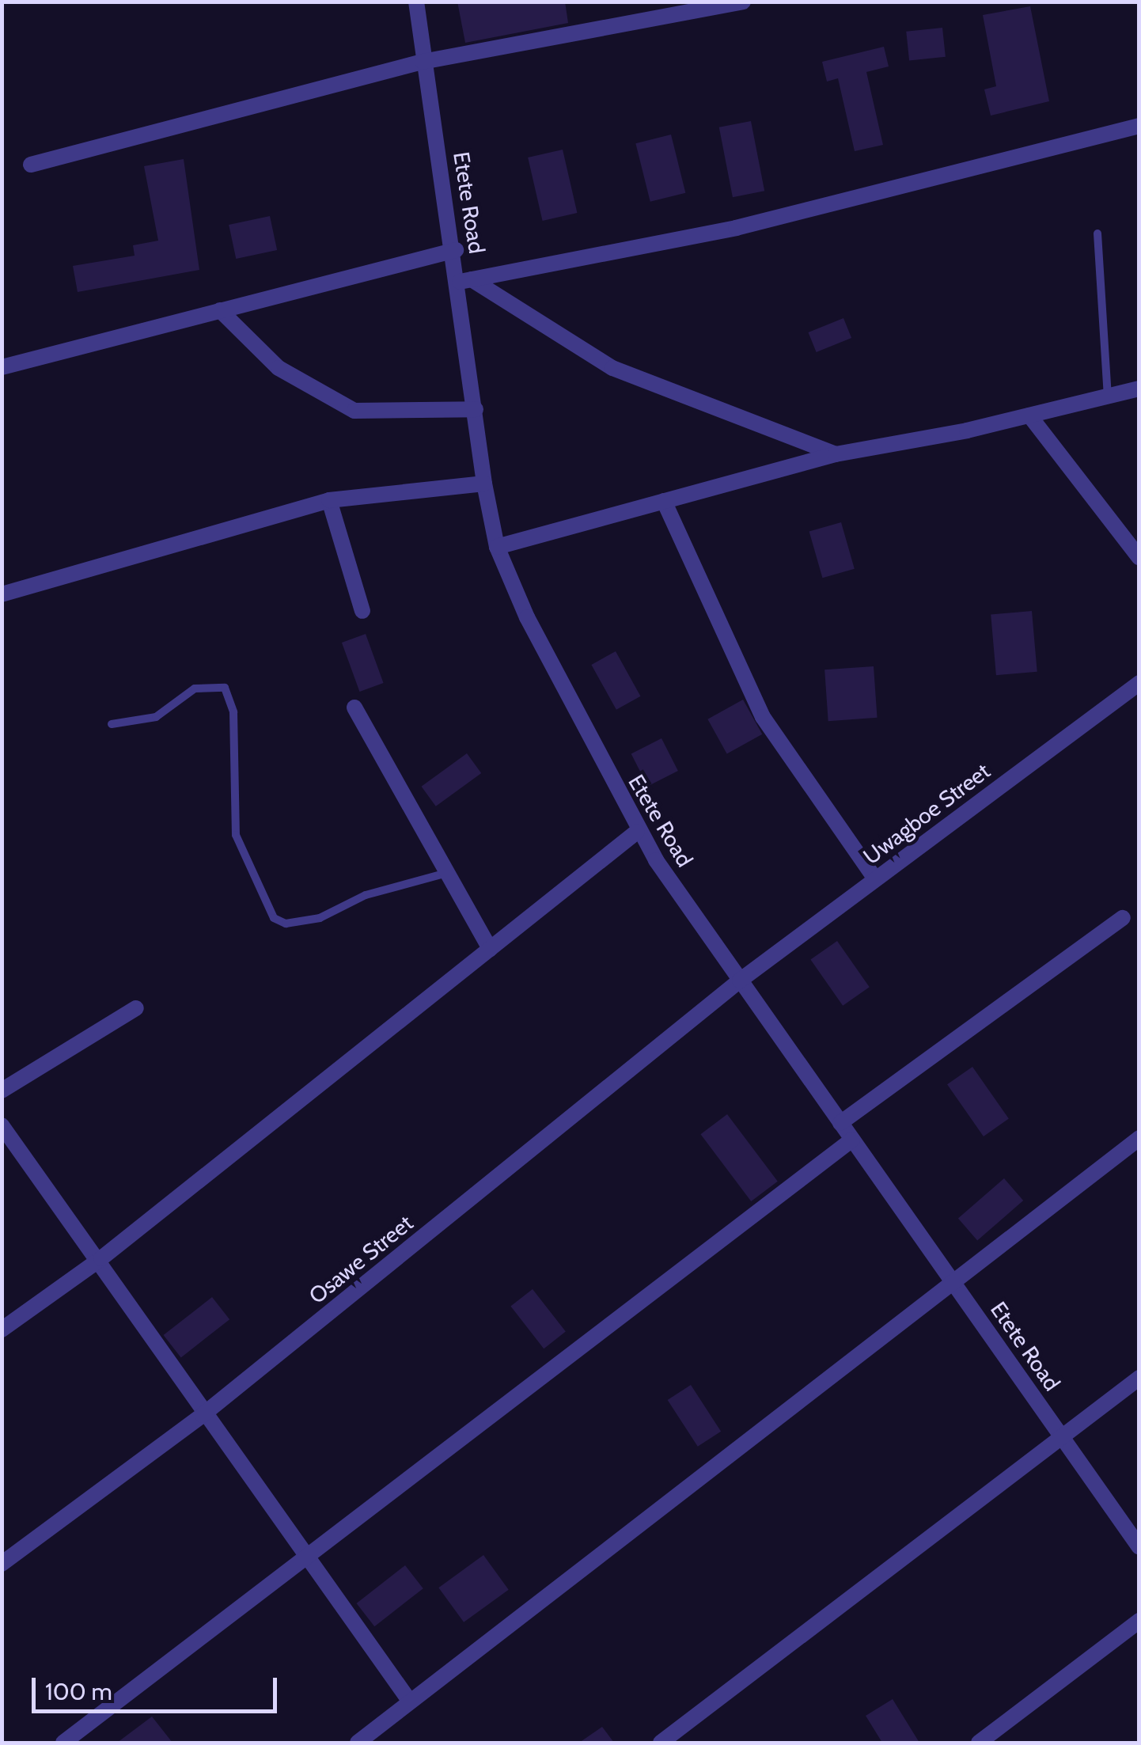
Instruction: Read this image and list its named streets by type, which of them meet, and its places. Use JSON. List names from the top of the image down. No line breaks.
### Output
{"streets":{"street":["Etete Road","Uwagboe Street","Osawe Street"]},"crossings":[["Etete Road","Uwagboe Street"],["Etete Road","Osawe Street"],["Uwagboe Street","Osawe Street"]],"scale_bar":"100 m"}
